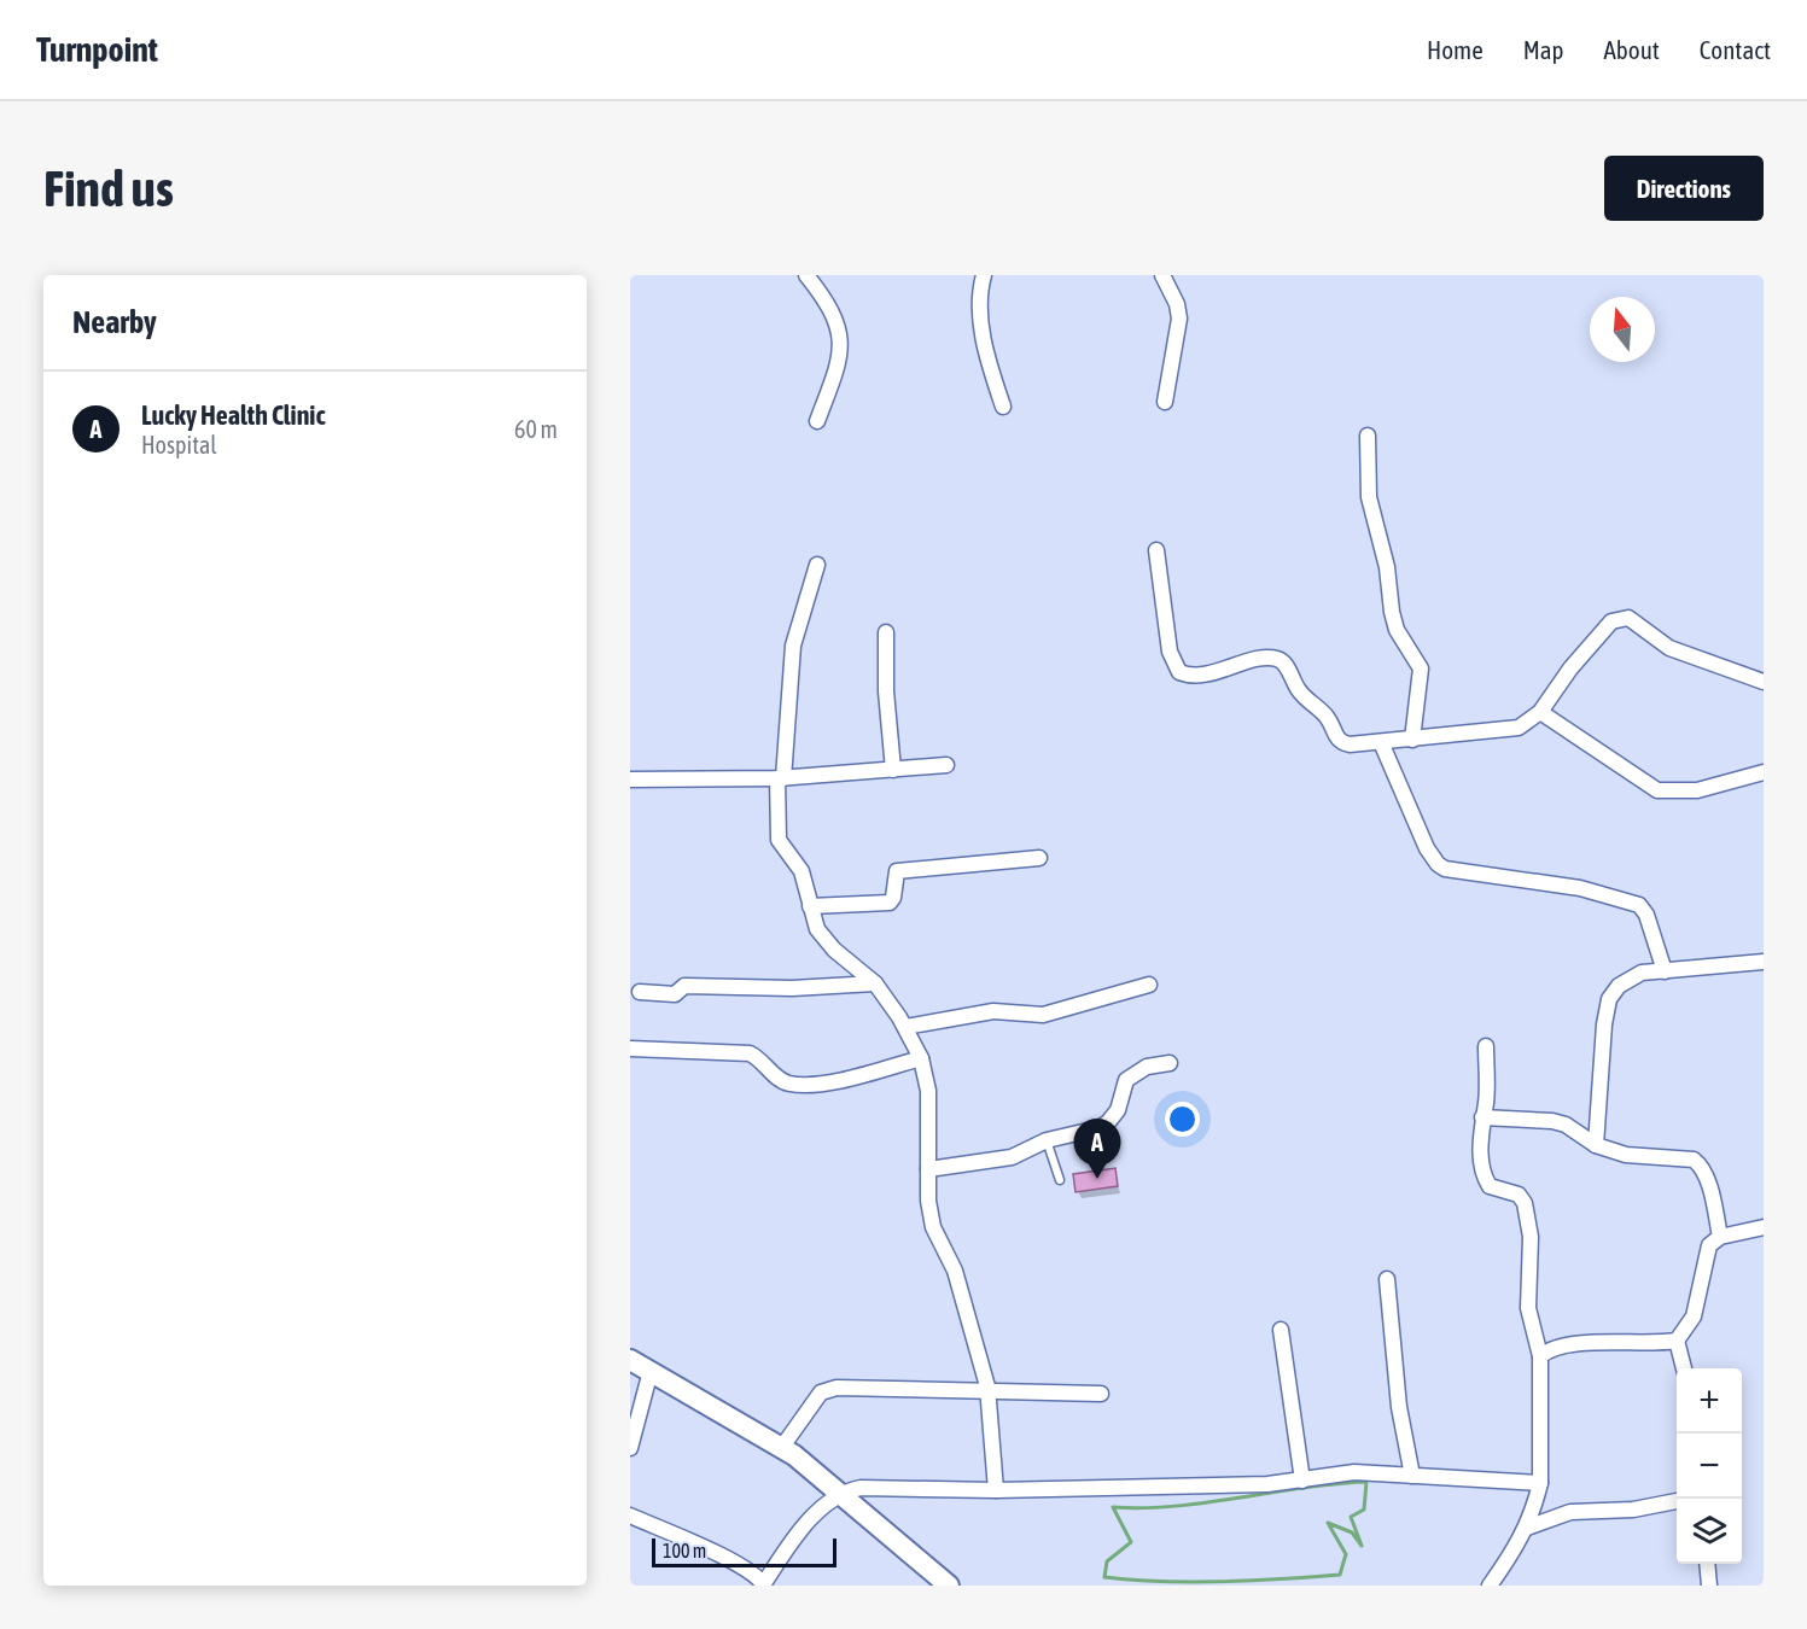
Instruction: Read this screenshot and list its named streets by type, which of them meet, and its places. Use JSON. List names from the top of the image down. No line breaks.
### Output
{"scale_bar":"100 m","north":"top","page":{"header":"Turnpoint","nav":["Home","Map","About","Contact"],"buttons":"Directions","title":"Find us","heading":"Nearby","list":[{"mark":"A","name":"Lucky Health Clinic","note":"Hospital","value":"60 m"}],"pins":"A","map_buttons":["+","−"],"scale":"100 m"}}
